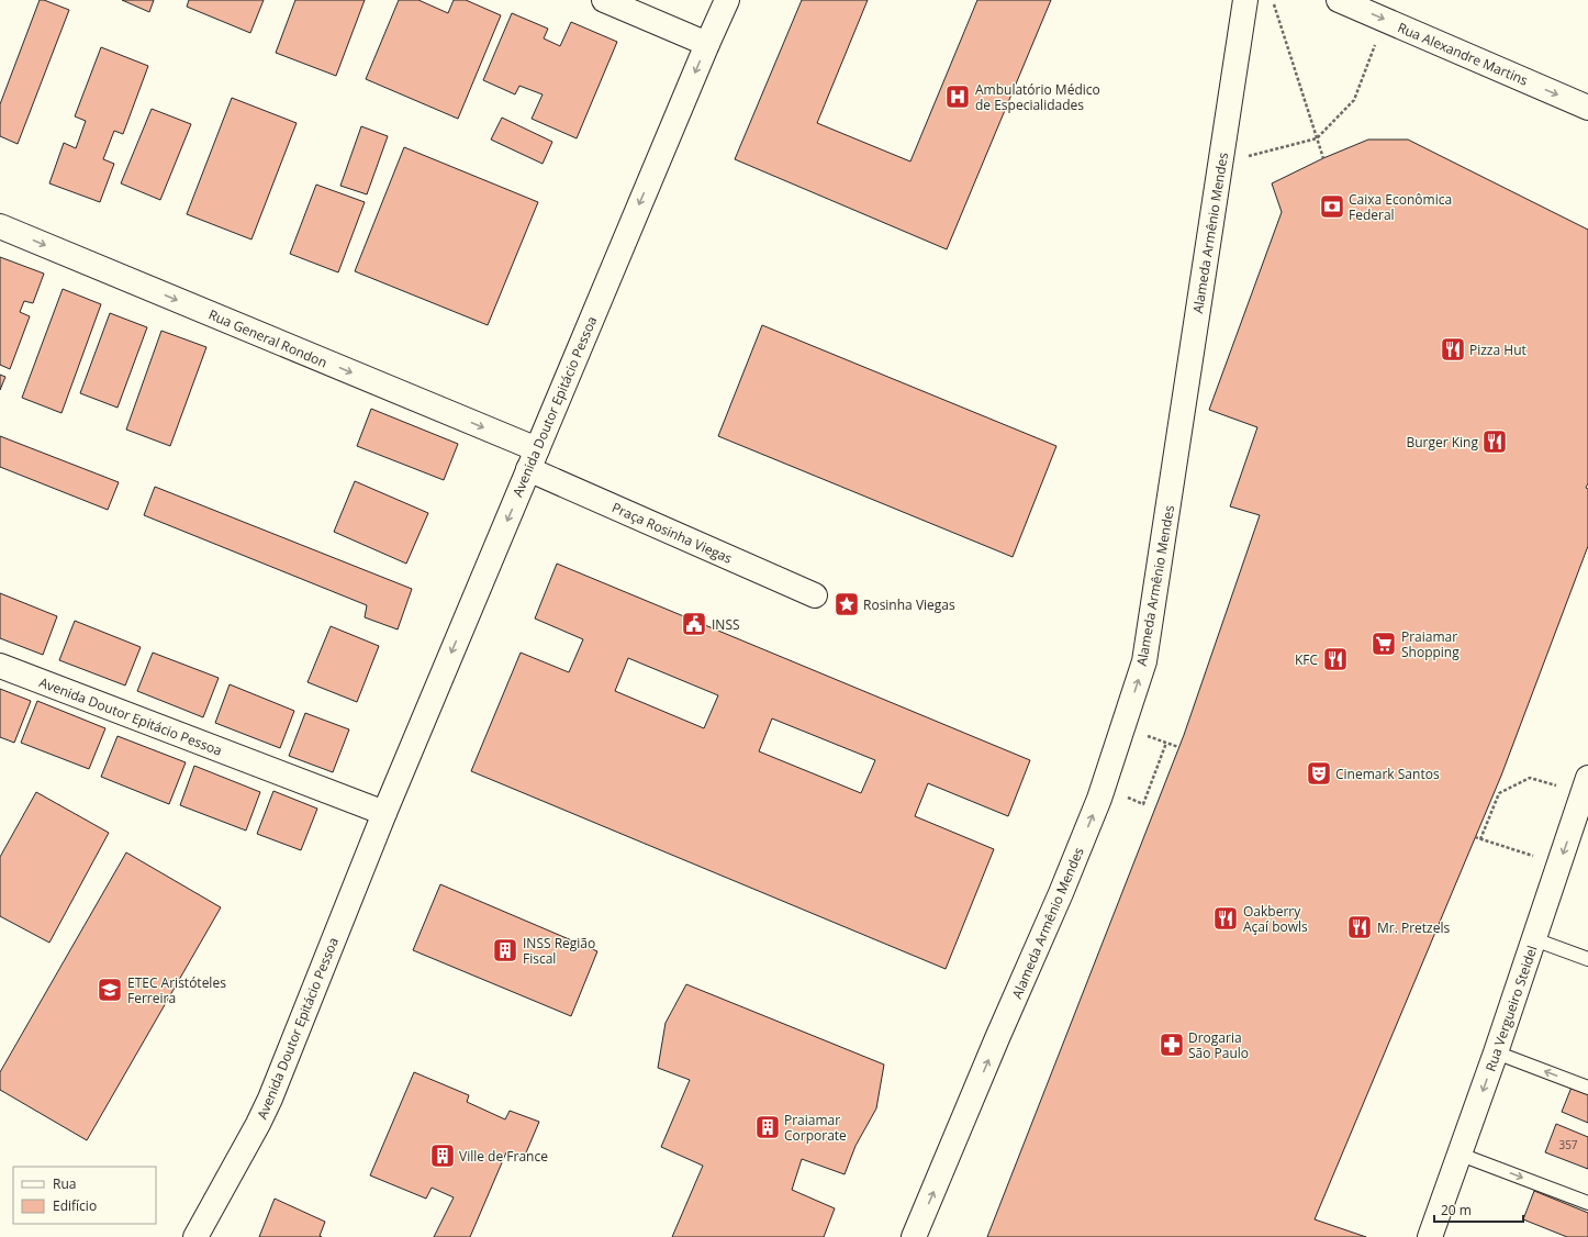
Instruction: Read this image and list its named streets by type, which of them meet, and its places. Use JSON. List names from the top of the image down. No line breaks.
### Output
{"streets":{"main road":["Rua Alexandre Martins","Alameda Armênio Mendes","Rua General Rondon","Avenida Doutor Epitácio Pessoa","Praça Rosinha Viegas","Rua Vergueiro Steidel"]},"crossings":[["Rua General Rondon","Avenida Doutor Epitácio Pessoa"],["Rua General Rondon","Praça Rosinha Viegas"],["Avenida Doutor Epitácio Pessoa","Praça Rosinha Viegas"]],"one_way":["Rua Alexandre Martins","Alameda Armênio Mendes","Rua General Rondon","Avenida Doutor Epitácio Pessoa"],"places":{"hospital":["Ambulatório Médico de Especialidades"],"bank":["Caixa Econômica Federal"],"restaurant":["Pizza Hut","Burger King","KFC","Oakberry Açaí bowls","Mr. Pretzels"],"place":["Rosinha Viegas"],"public building":["INSS"],"supermarket":["Praiamar Shopping"],"theatre":["Cinemark Santos"],"building":["INSS Região Fiscal","Praiamar Corporate","Ville de France"],"school or university":["ETEC Aristóteles Ferreira"],"pharmacy":["Drogaria São Paulo"]},"house_numbers":["357"],"legend":["Rua","Edifício"],"scale_bar":"20 m"}
